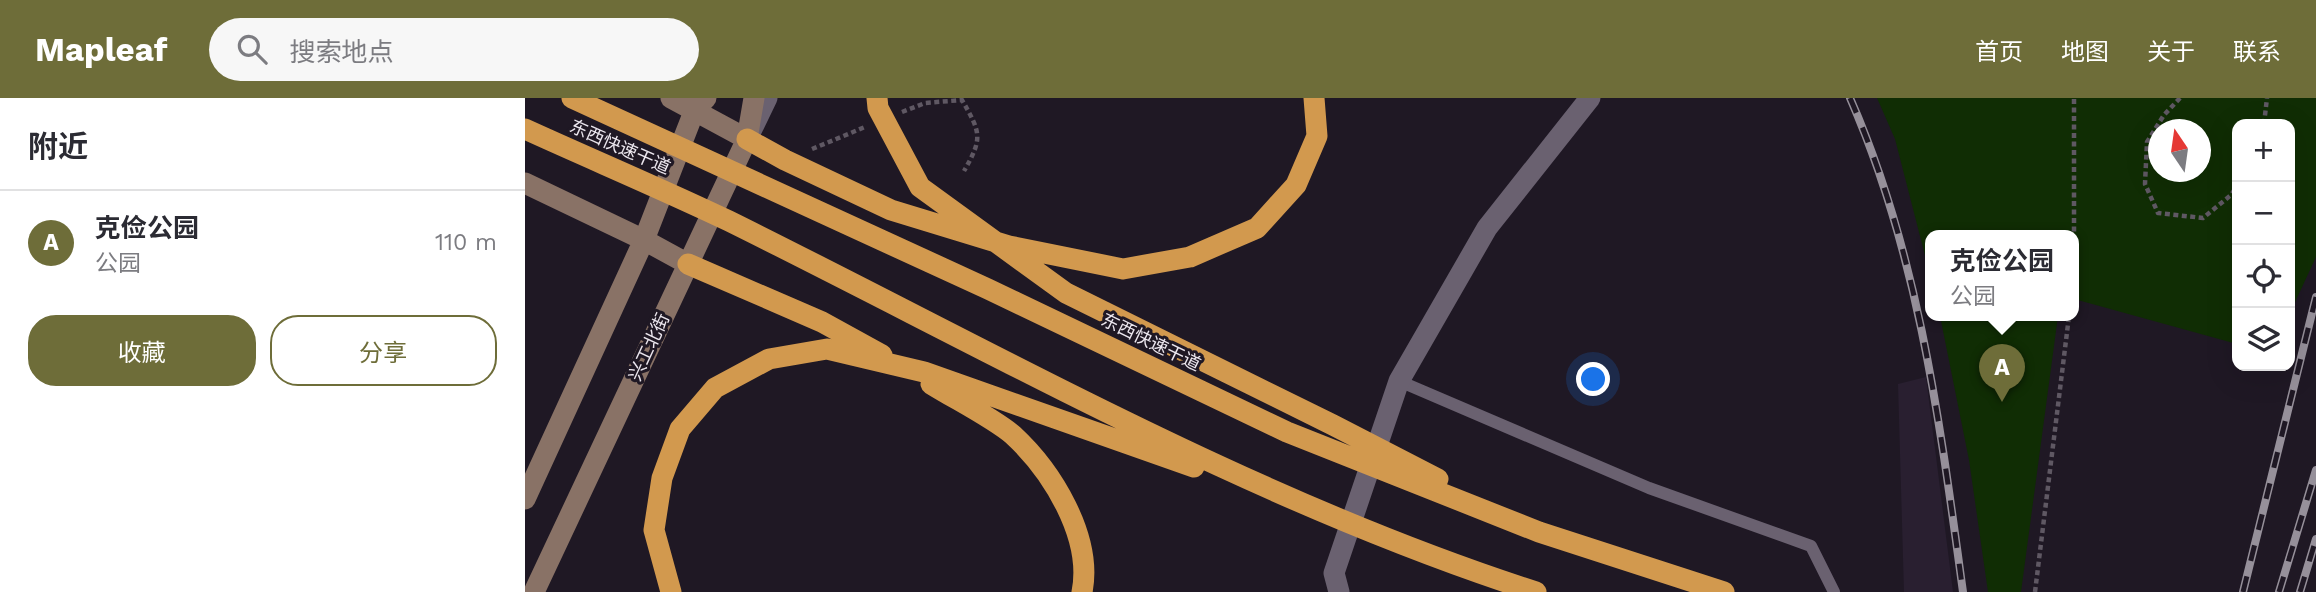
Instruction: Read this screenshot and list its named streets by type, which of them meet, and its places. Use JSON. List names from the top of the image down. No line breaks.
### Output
{"streets":{"highway":["东西快速干道"],"main road":["兴工北街"]},"north":"top","page":{"header":"Mapleaf","search":"搜索地点","nav":["首页","地图","关于","联系"],"heading":"附近","map_buttons":["+","−"],"list":[{"mark":"A","name":"克俭公园","note":"公园","value":"110 m"}],"popup":["克俭公园","公园"],"buttons":["收藏","分享"],"pins":"A"}}
